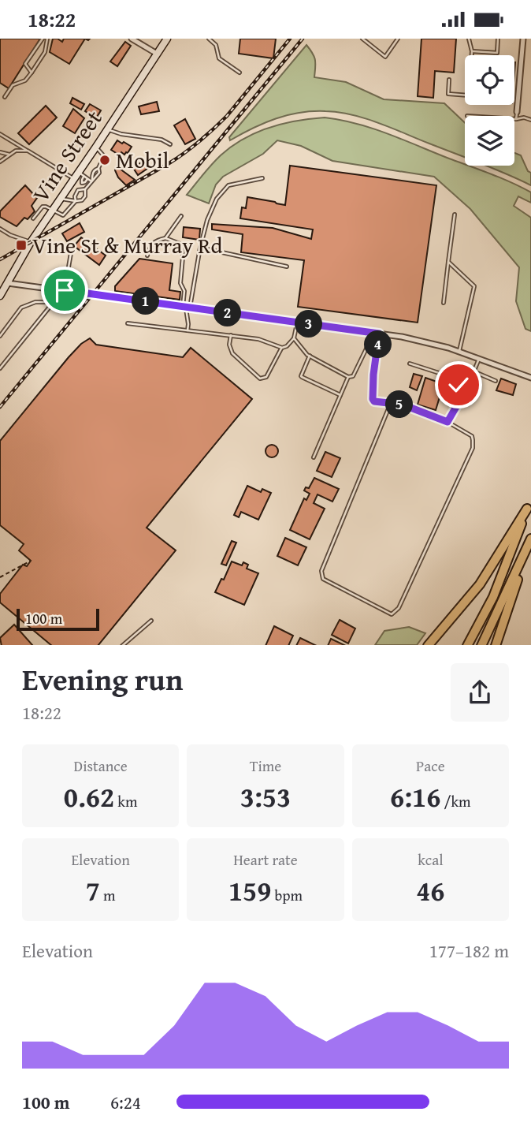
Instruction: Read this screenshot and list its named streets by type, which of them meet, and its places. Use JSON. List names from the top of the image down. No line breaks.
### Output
{"streets":{"main road":["Vine Street"]},"places":{"other":["Mobil"],"transit":["Vine St & Murray Rd"]},"scale_bar":"100 m","page":{"status":"18:22","pins":["1","2","3","4","5"],"scale":"100 m","heading":["Evening run","18:22"],"stats":[["Distance","0.62 km"],["Time","3:53"],["Pace","6:16 /km"],["Elevation","7 m"],["Heart rate","159 bpm"],["kcal","46"]],"chart":["Elevation","177–182 m"],"list":[{"name":"100 m","note":"6:24"}]}}
